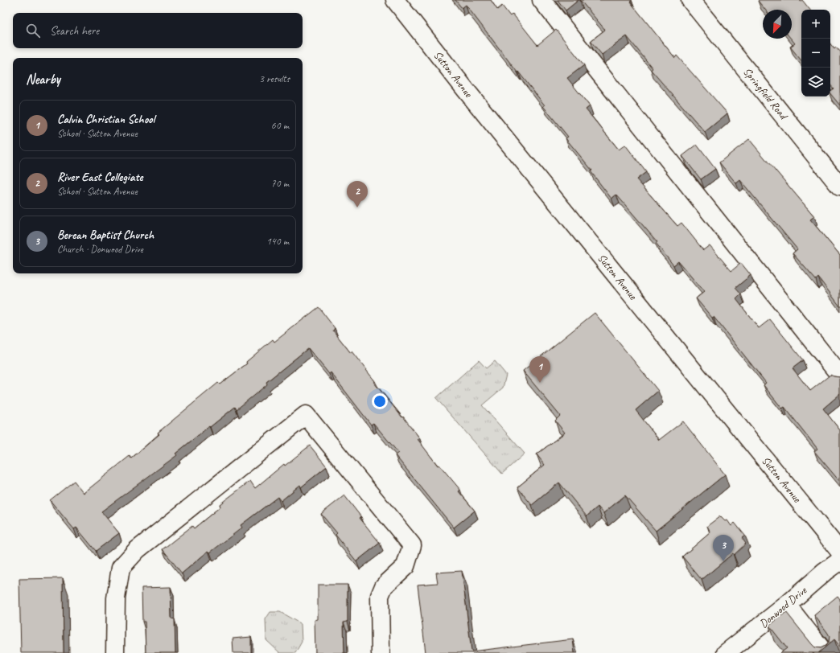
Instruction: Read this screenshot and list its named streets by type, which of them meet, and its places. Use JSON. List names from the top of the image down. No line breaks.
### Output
{"streets":{"street":["Sutton Avenue","Springfield Road","Donwood Drive"]},"north":"bottom left","page":{"map_buttons":["+","−"],"search":"Search here","heading":["Nearby","3 results"],"list":[{"mark":"1","name":"Calvin Christian School","note":"School · Sutton Avenue","value":"60 m"},{"mark":"2","name":"River East Collegiate","note":"School · Sutton Avenue","value":"70 m"},{"mark":"3","name":"Berean Baptist Church","note":"Church · Donwood Drive","value":"140 m"}],"pins":["2","1","3"]}}
